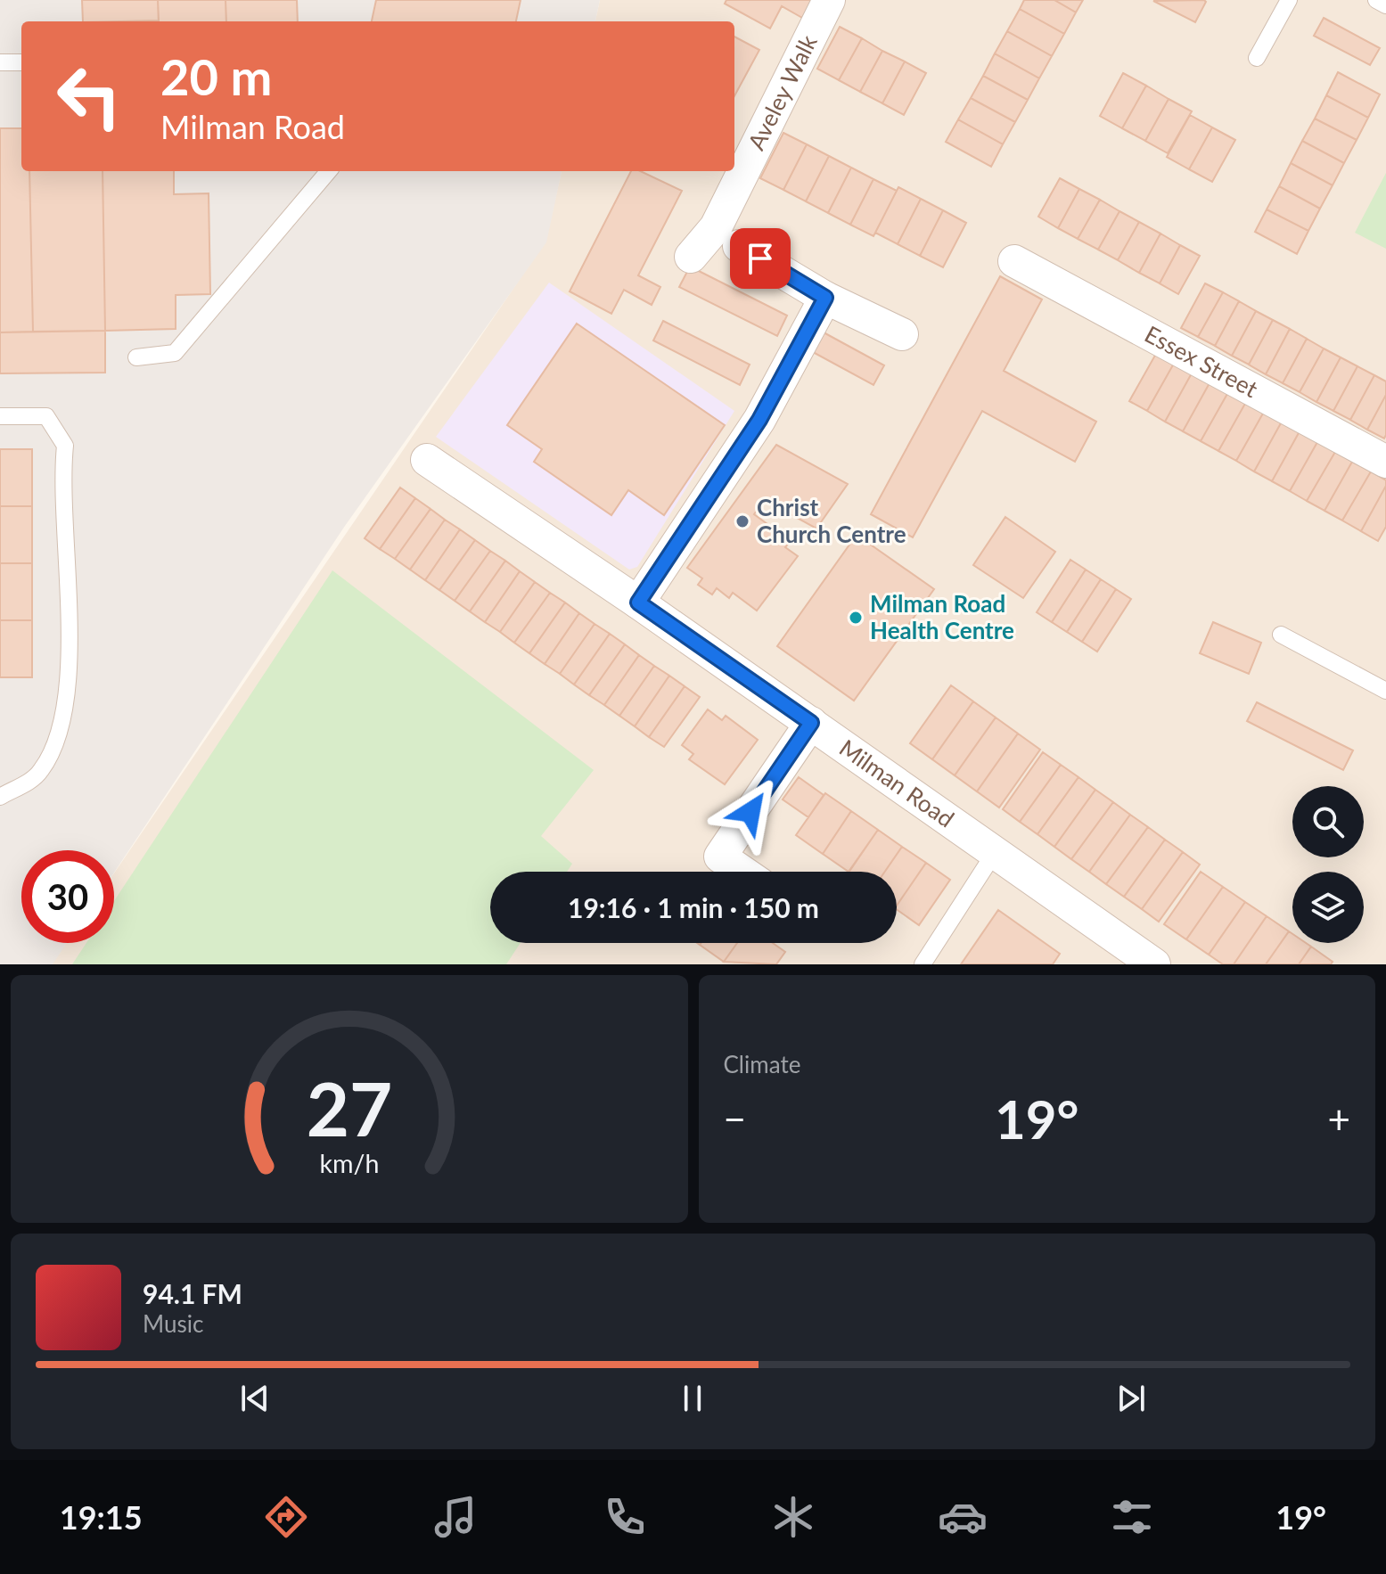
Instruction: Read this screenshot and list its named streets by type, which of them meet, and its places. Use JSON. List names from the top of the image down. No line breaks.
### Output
{"streets":{"street":["Aveley Walk","Essex Street","Milman Road"]},"places":["Christ Church Centre","Milman Road Health Centre"],"page":{"turn":["20 m","Milman Road"],"limit":"30","trip":"19:16 · 1 min · 150 m","tile":"Climate","heat":["−","19°","+"],"song":["94.1 FM","Music"],"tabs":["19:15","19°"],"gauge":["27","km/h"]}}
